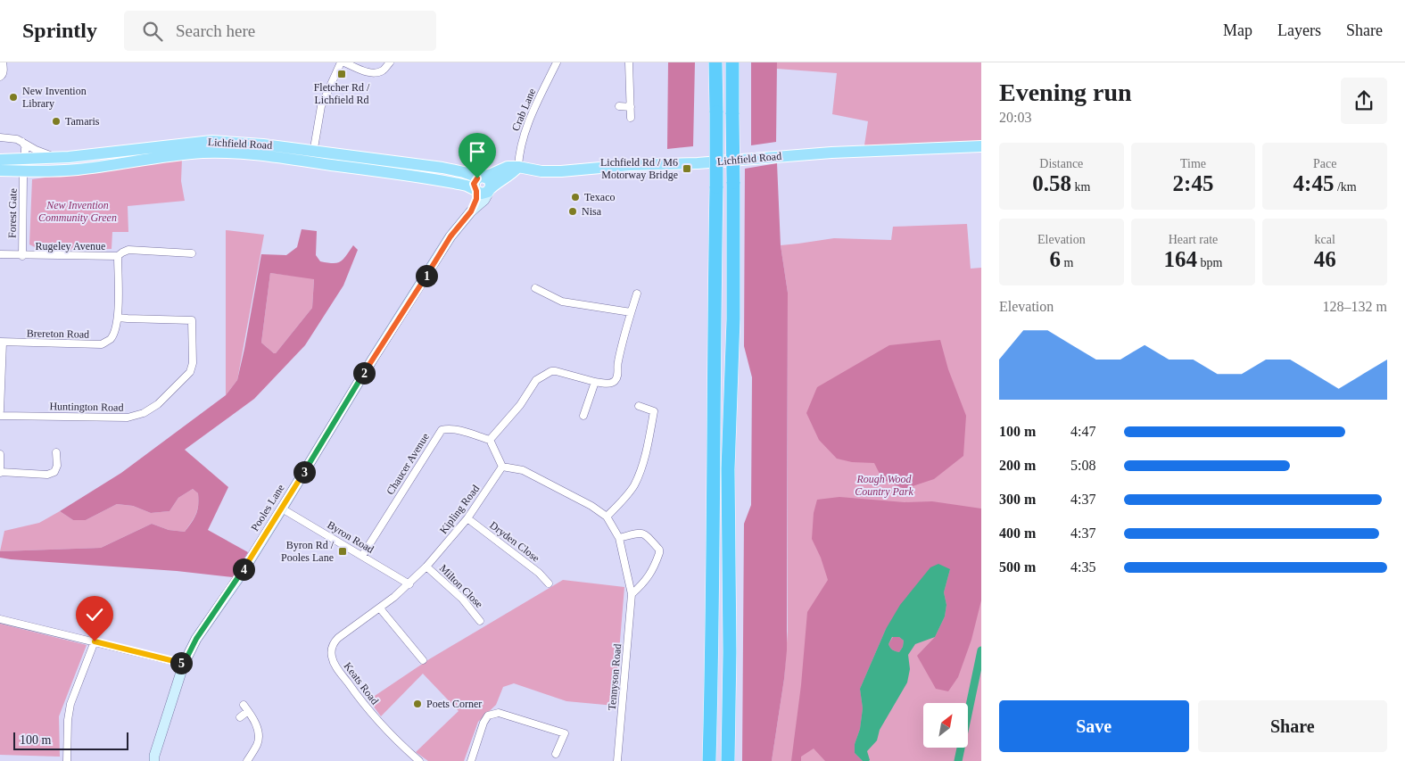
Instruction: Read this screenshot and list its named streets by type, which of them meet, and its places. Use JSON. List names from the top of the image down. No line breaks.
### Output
{"streets":{"main road":["Lichfield Road"],"street":["Crab Lane","Forest Gate","Rugeley Avenue","Brereton Road","Huntington Road","Chaucer Avenue","Pooles Lane","Kipling Road","Byron Road","Dryden Close","Milton Close","Tennyson Road","Keats Road"]},"crossings":[["Crab Lane","Lichfield Road"],["Lichfield Road","Forest Gate"],["Lichfield Road","Pooles Lane"],["Forest Gate","Rugeley Avenue"],["Rugeley Avenue","Brereton Road"],["Brereton Road","Huntington Road"],["Chaucer Avenue","Byron Road"],["Pooles Lane","Byron Road"],["Kipling Road","Byron Road"],["Kipling Road","Dryden Close"],["Kipling Road","Milton Close"],["Kipling Road","Tennyson Road"],["Kipling Road","Keats Road"],["Byron Road","Keats Road"]],"parks":["New Invention Community Green","Rough Wood Country Park"],"places":{"transit":["Fletcher Rd / Lichfield Rd","Lichfield Rd / M6 Motorway Bridge","Byron Rd / Pooles Lane"],"other":["New Invention Library","Tamaris","Texaco","Nisa","Poets Corner"]},"scale_bar":"100 m","north":"top right","page":{"header":"Sprintly","search":"Search here","nav":["Map","Layers","Share"],"heading":["Evening run","20:03"],"stats":[["Distance","0.58 km"],["Time","2:45"],["Pace","4:45 /km"],["Elevation","6 m"],["Heart rate","164 bpm"],["kcal","46"]],"pins":["1","2","3","4","5"],"chart":["Elevation","128–132 m"],"list":[{"name":"100 m","note":"4:47"},{"name":"200 m","note":"5:08"},{"name":"300 m","note":"4:37"},{"name":"400 m","note":"4:37"},{"name":"500 m","note":"4:35"}],"buttons":["Save","Share"],"scale":"100 m"}}
